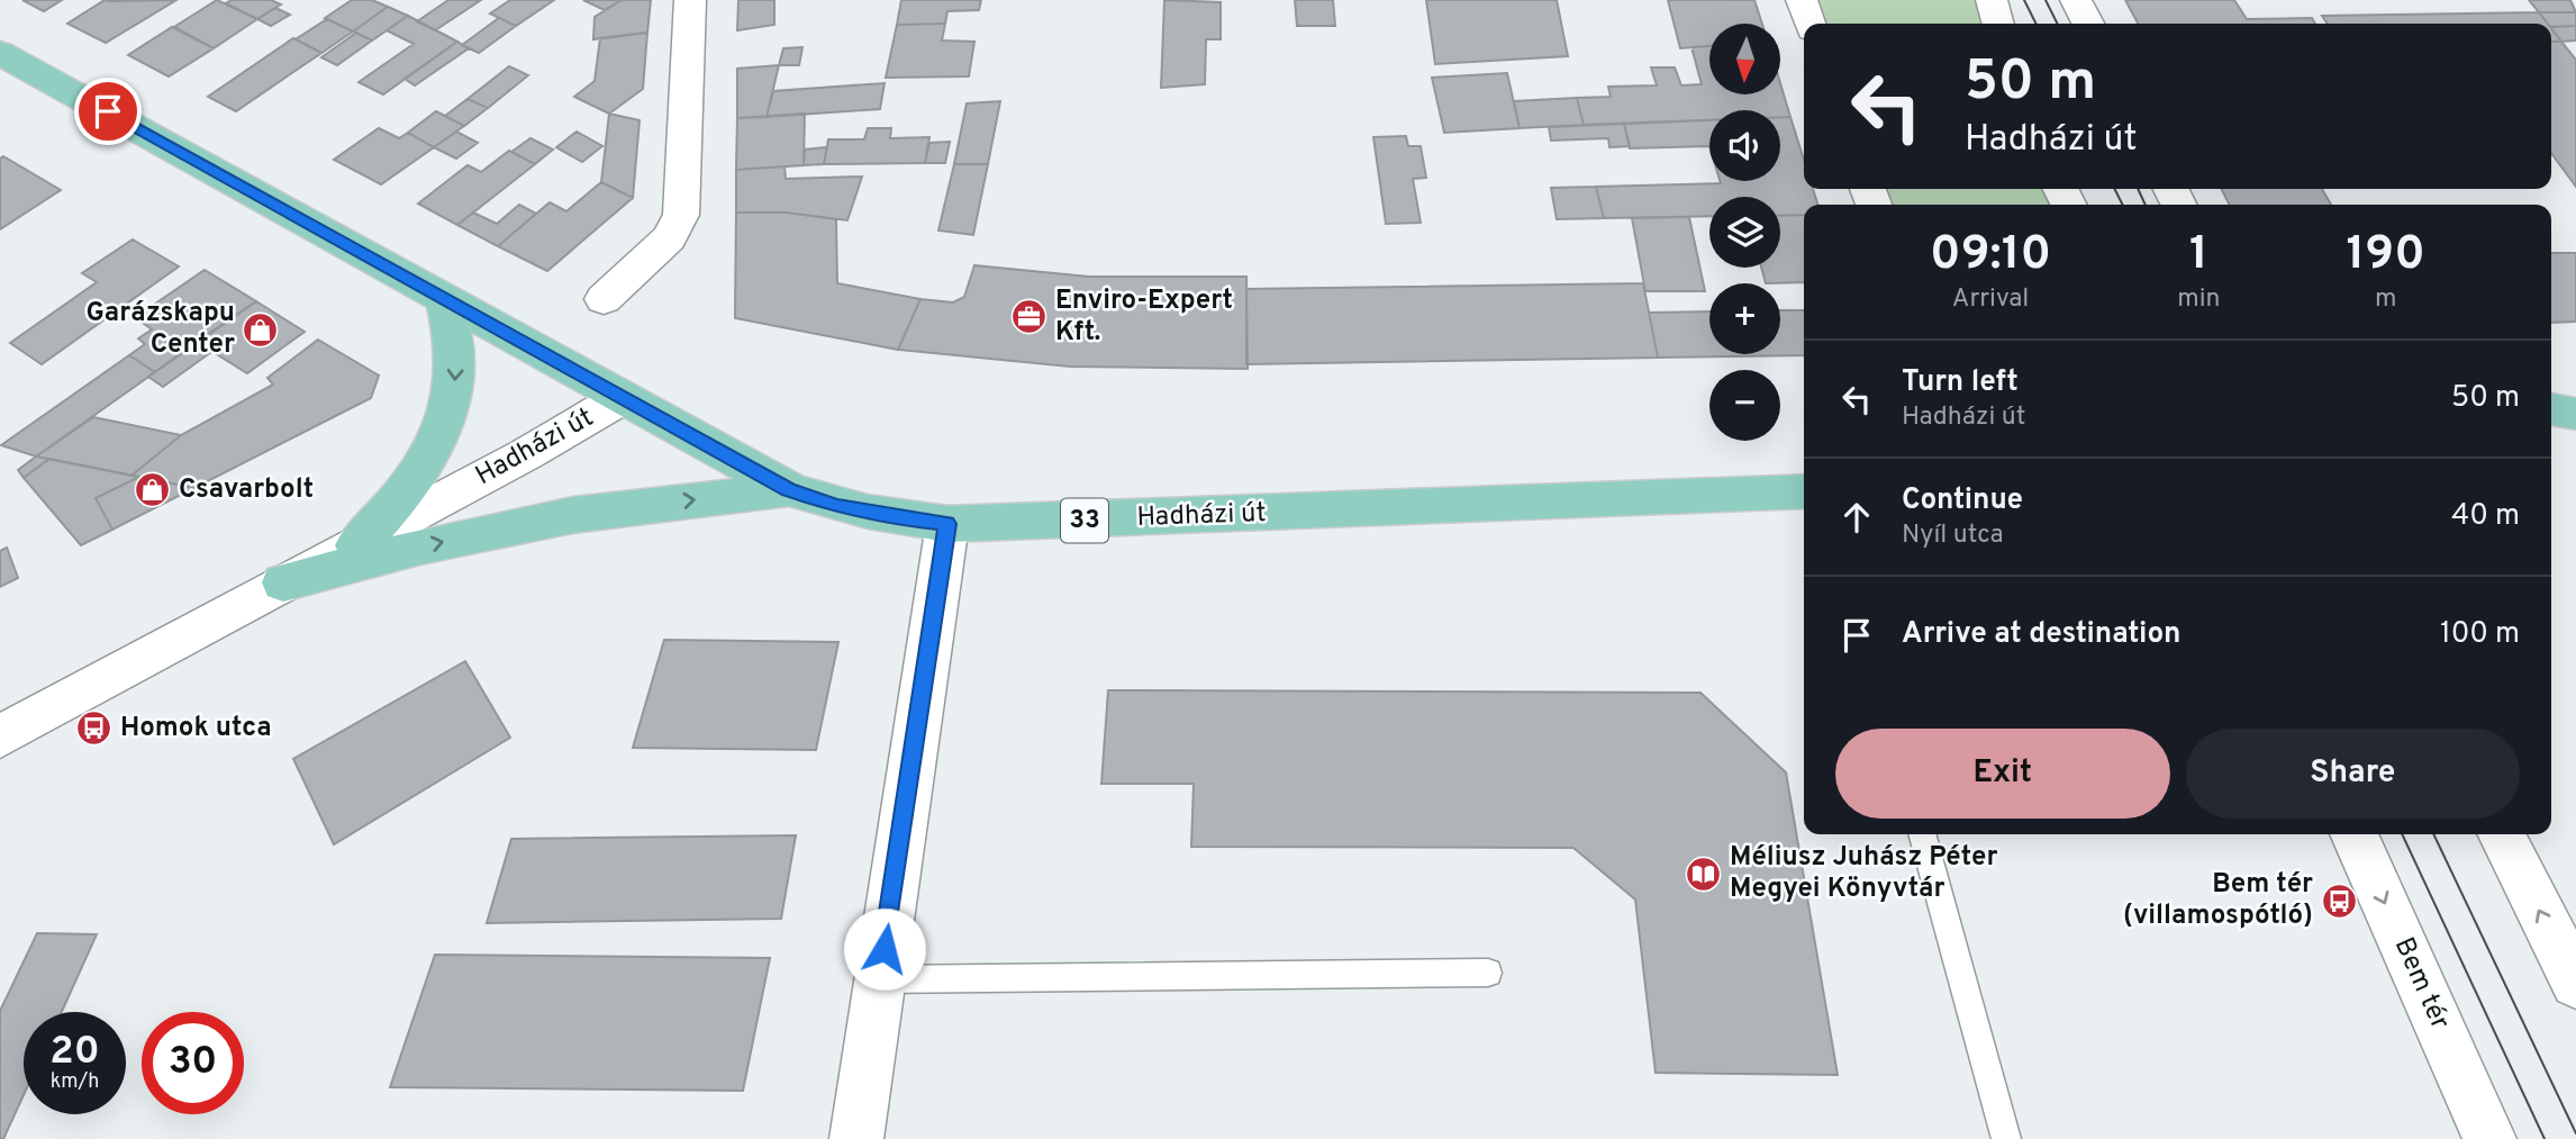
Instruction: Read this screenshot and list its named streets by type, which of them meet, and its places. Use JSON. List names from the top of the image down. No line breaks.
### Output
{"streets":{"main road":["Hadházi út","33"],"street":["Bem tér"]},"crossings":[["Hadházi út","33"]],"places":{"office":["Enviro-Expert Kft."],"shop":["Garázskapu Center","Csavarbolt"],"bus stop":["Homok utca","Bem tér (villamospótló)"],"library":["Méliusz Juhász Péter Megyei Könyvtár"]},"north":"bottom","page":{"map_buttons":["+","−"],"turn":["50 m","Hadházi út"],"eta":["09:10","Arrival","1","min","190","m"],"list":[{"name":"Turn left","note":"Hadházi út","value":"50 m"},{"name":"Continue","note":"Nyíl utca","value":"40 m"},{"name":"Arrive at destination","value":"100 m"}],"buttons":["Exit","Share"],"speed":"20 km/h","limit":"30"}}
